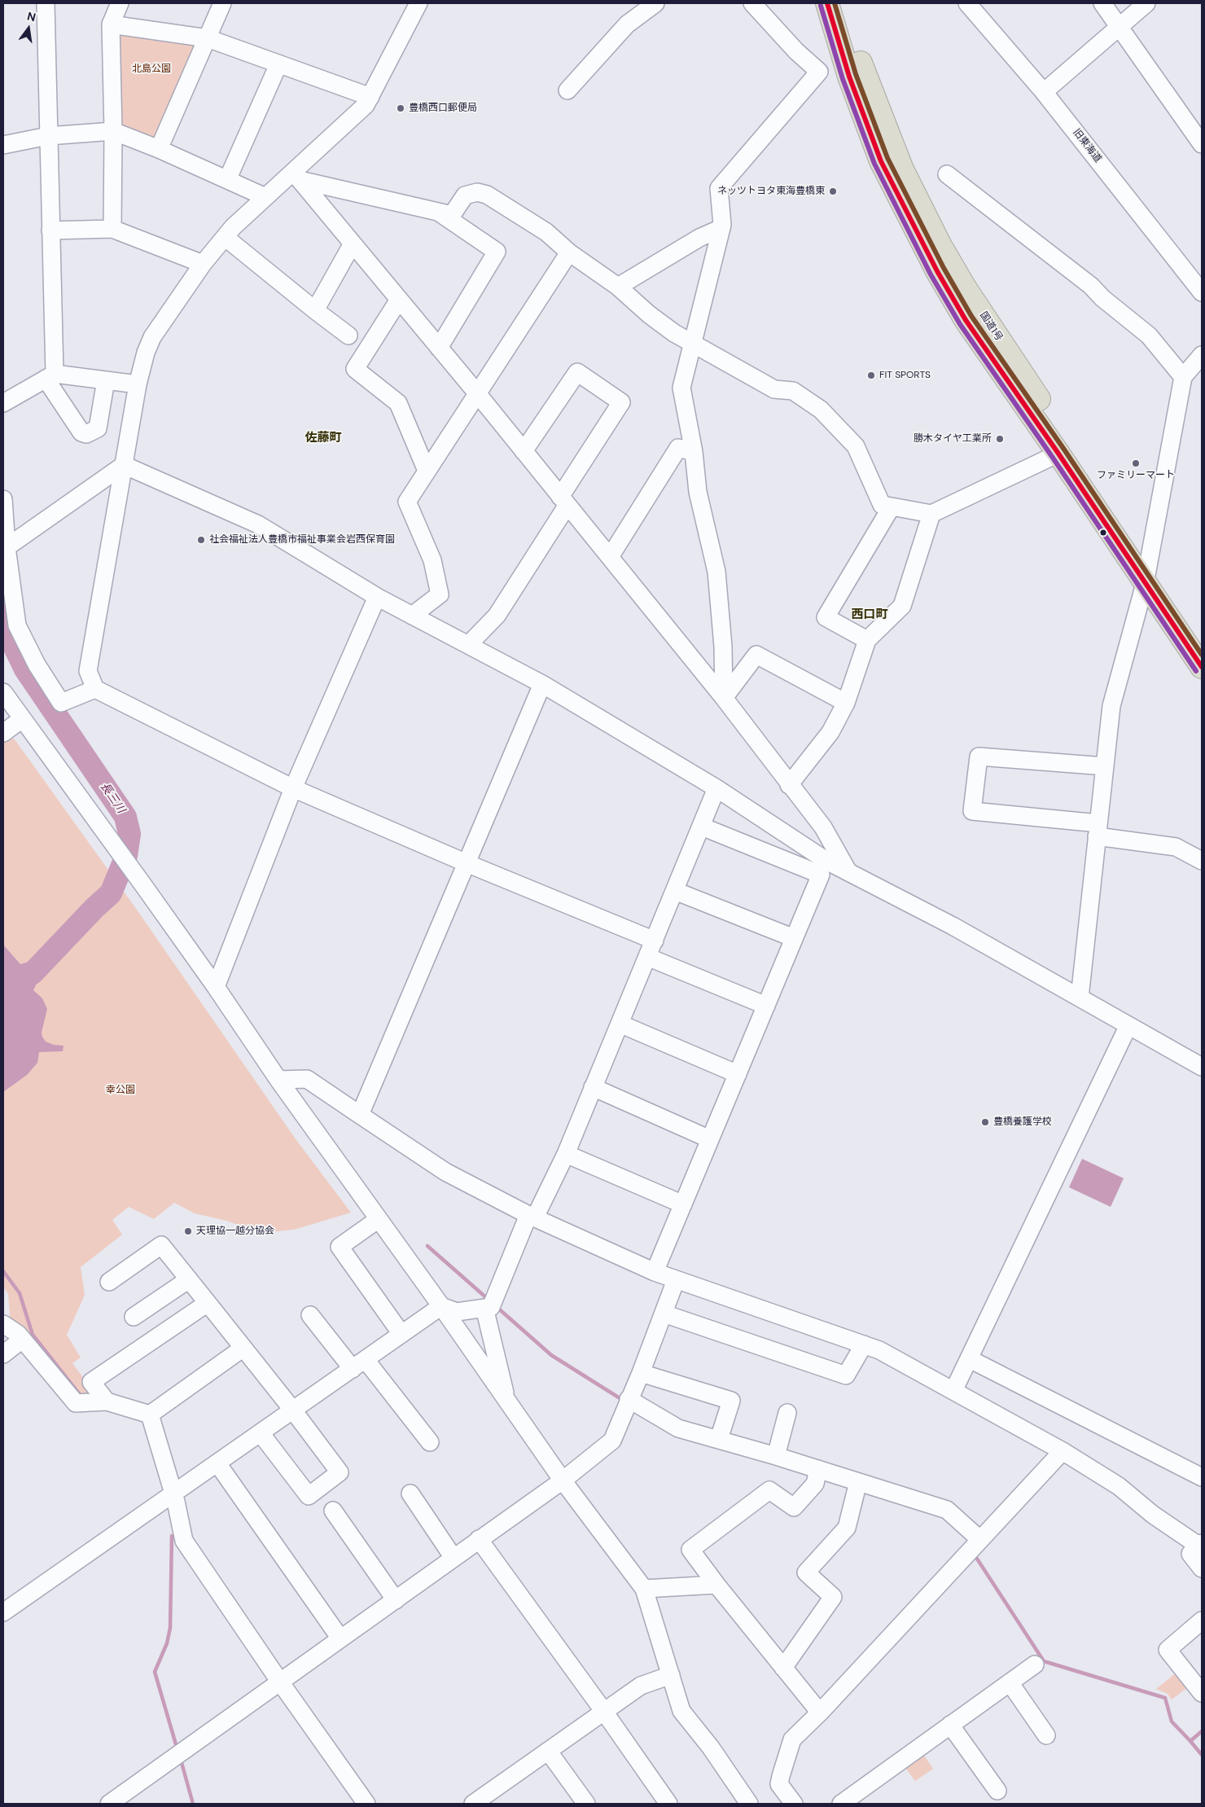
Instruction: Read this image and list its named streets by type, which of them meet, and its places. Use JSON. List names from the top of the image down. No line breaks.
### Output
{"streets":{"highway":["国道1号"],"street":["旧東海道"]},"districts":["佐藤町","西口町"],"water":["長三川"],"parks":["北島公園","幸公園"],"places":["豊橋西口郵便局","ネッツトヨタ東海豊橋東","FIT SPORTS","勝木タイヤ工業所","ファミリーマート","社会福祉法人豊橋市福祉事業会岩西保育園","豊橋養護学校","天理協一越分協会"],"north":"top"}
